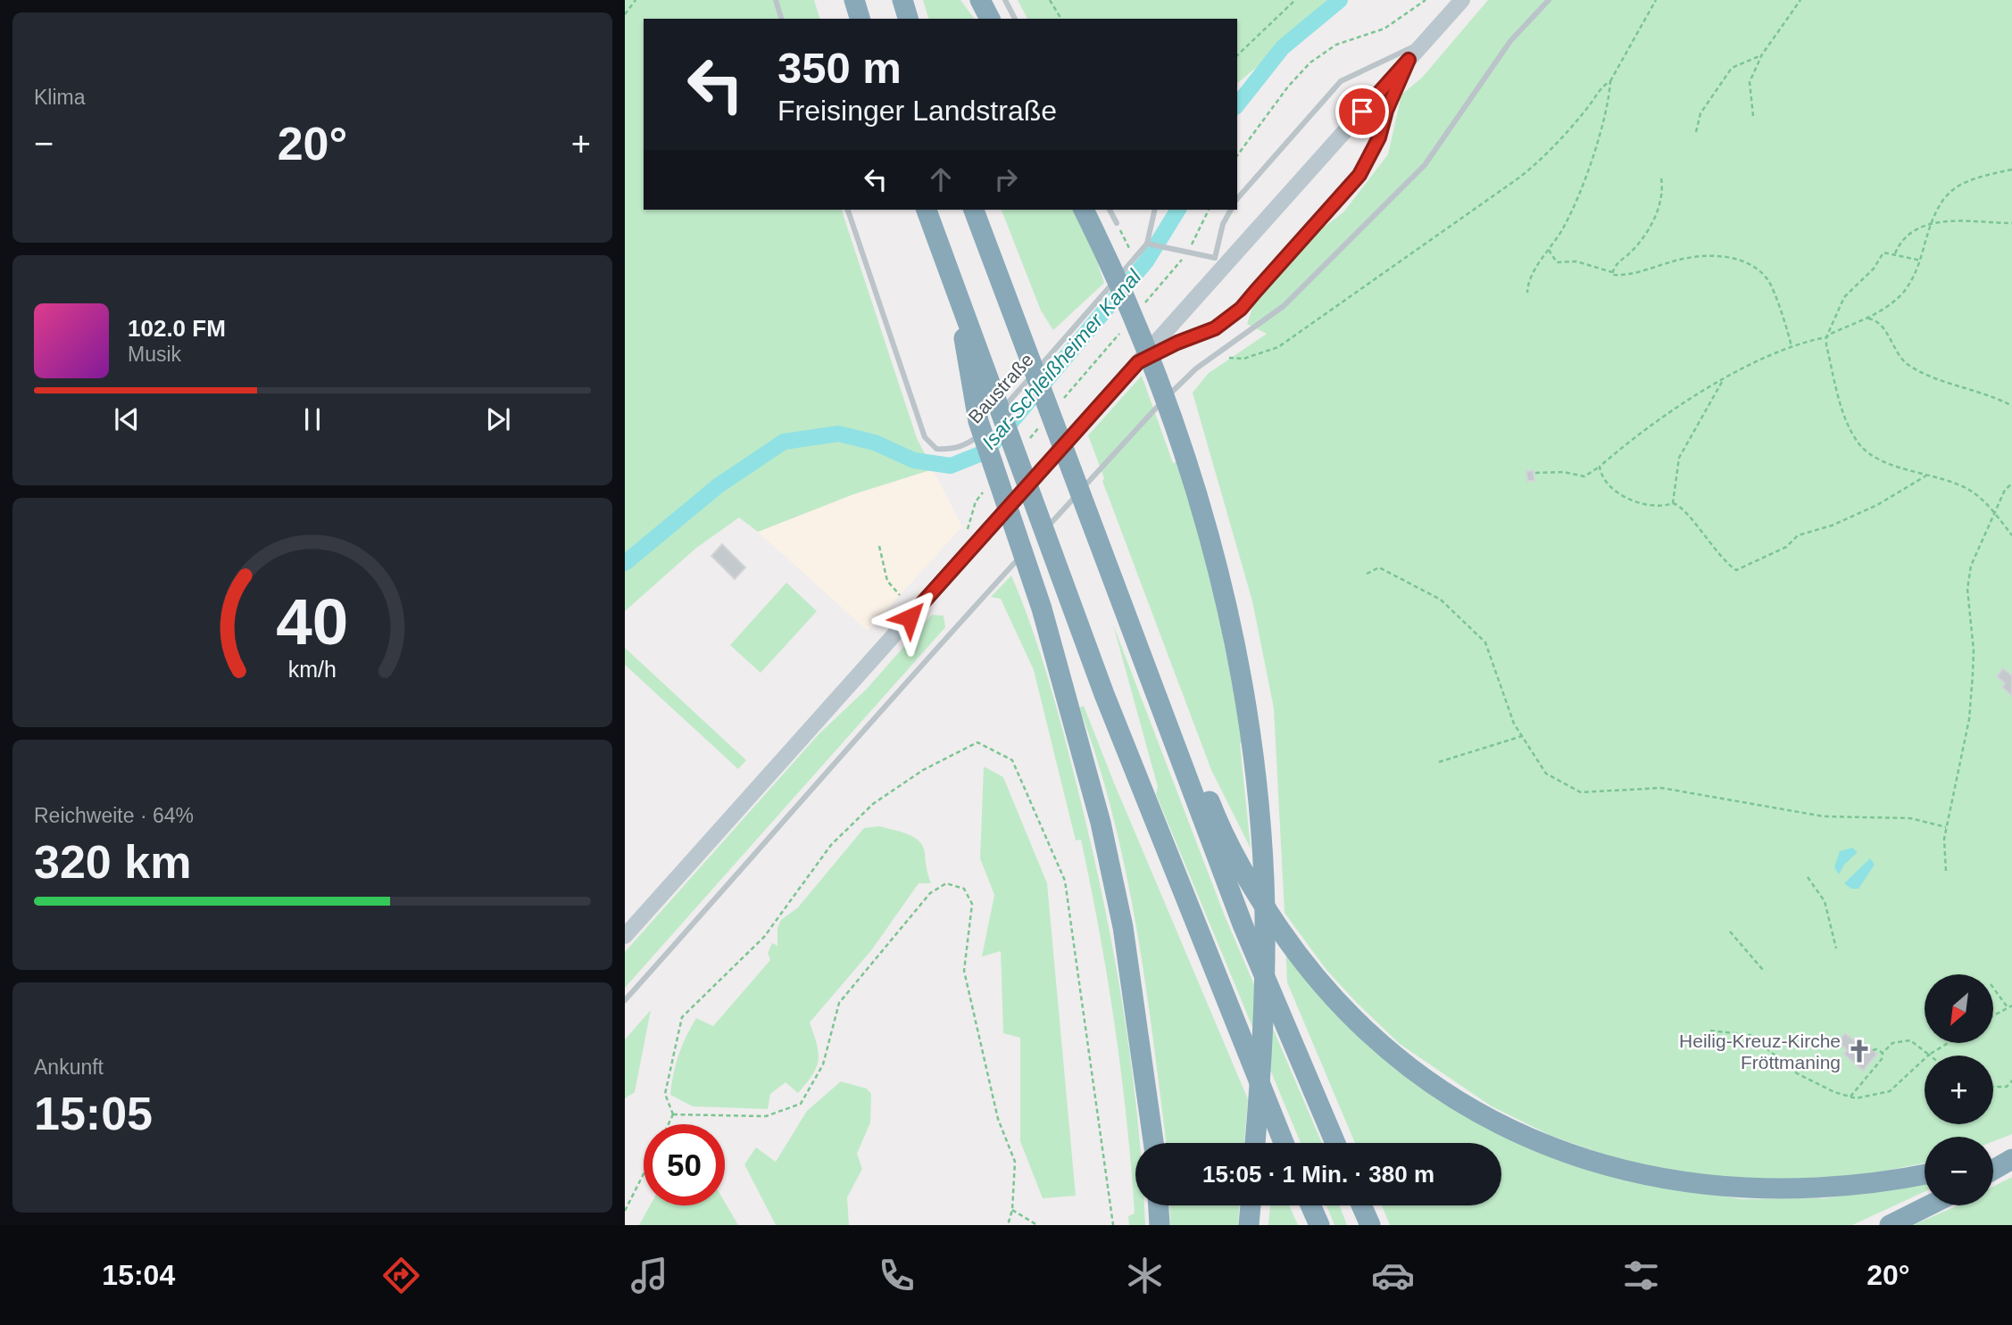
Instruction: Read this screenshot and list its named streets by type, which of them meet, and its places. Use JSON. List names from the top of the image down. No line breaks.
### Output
{"streets":{"lane":["Baustraße"]},"water":["Isar-Schleißheimer Kanal"],"places":{"church":["Heilig-Kreuz-Kirche Fröttmaning"]},"north":"bottom left","page":{"tile":["Klima",["Reichweite · 64%","320 km"],["Ankunft","15:05"]],"turn":["350 m","Freisinger Landstraße"],"heat":["−","20°","+"],"song":["102.0 FM","Musik"],"map_buttons":["+","−"],"limit":"50","trip":"15:05 · 1 Min. · 380 m","tabs":["15:04","20°"],"gauge":["40","km/h"]}}
